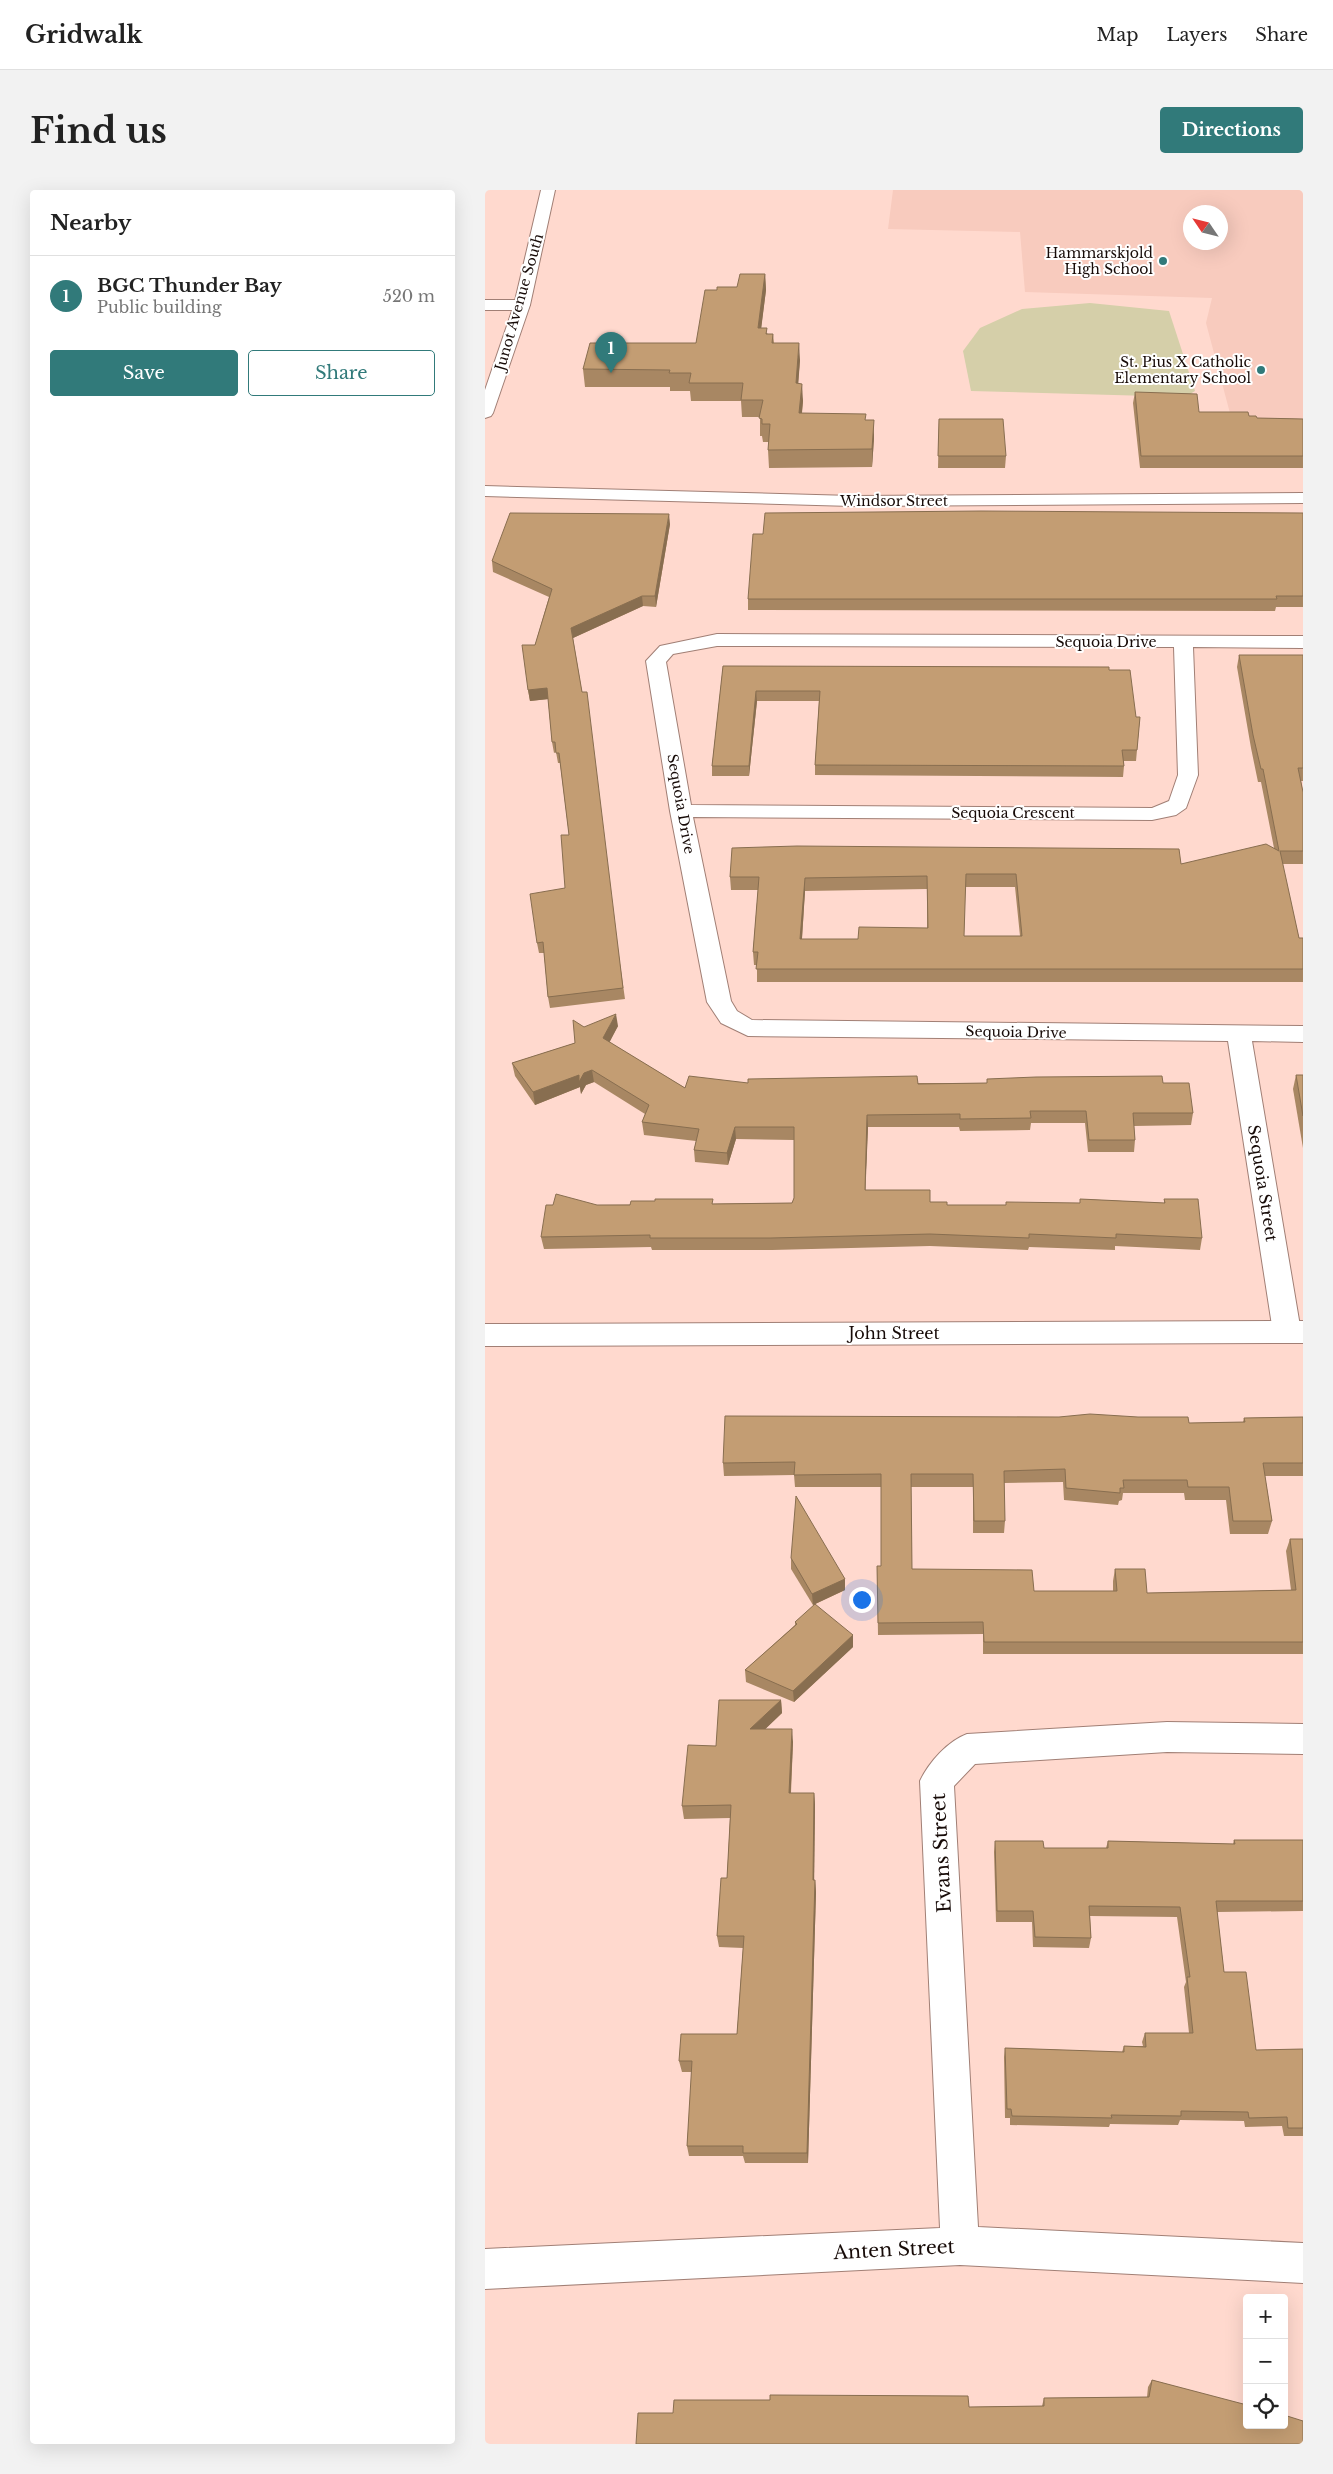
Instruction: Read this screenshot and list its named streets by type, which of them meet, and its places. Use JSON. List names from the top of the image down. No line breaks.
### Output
{"streets":{"street":["Junot Avenue South","Windsor Street","Sequoia Drive","Sequoia Crescent","Sequoia Street","John Street","Evans Street","Anten Street"]},"crossings":[["Sequoia Drive","Sequoia Crescent"],["Sequoia Drive","Sequoia Street"],["Sequoia Street","John Street"],["Evans Street","Anten Street"]],"places":["Hammarskjold High School","St. Pius X Catholic Elementary School"],"north":"top left","page":{"header":"Gridwalk","nav":["Map","Layers","Share"],"buttons":["Directions",["Save","Share"]],"title":"Find us","heading":"Nearby","list":[{"mark":"1","name":"BGC Thunder Bay","note":"Public building","value":"520 m"}],"pins":"1","map_buttons":["+","−"]}}
